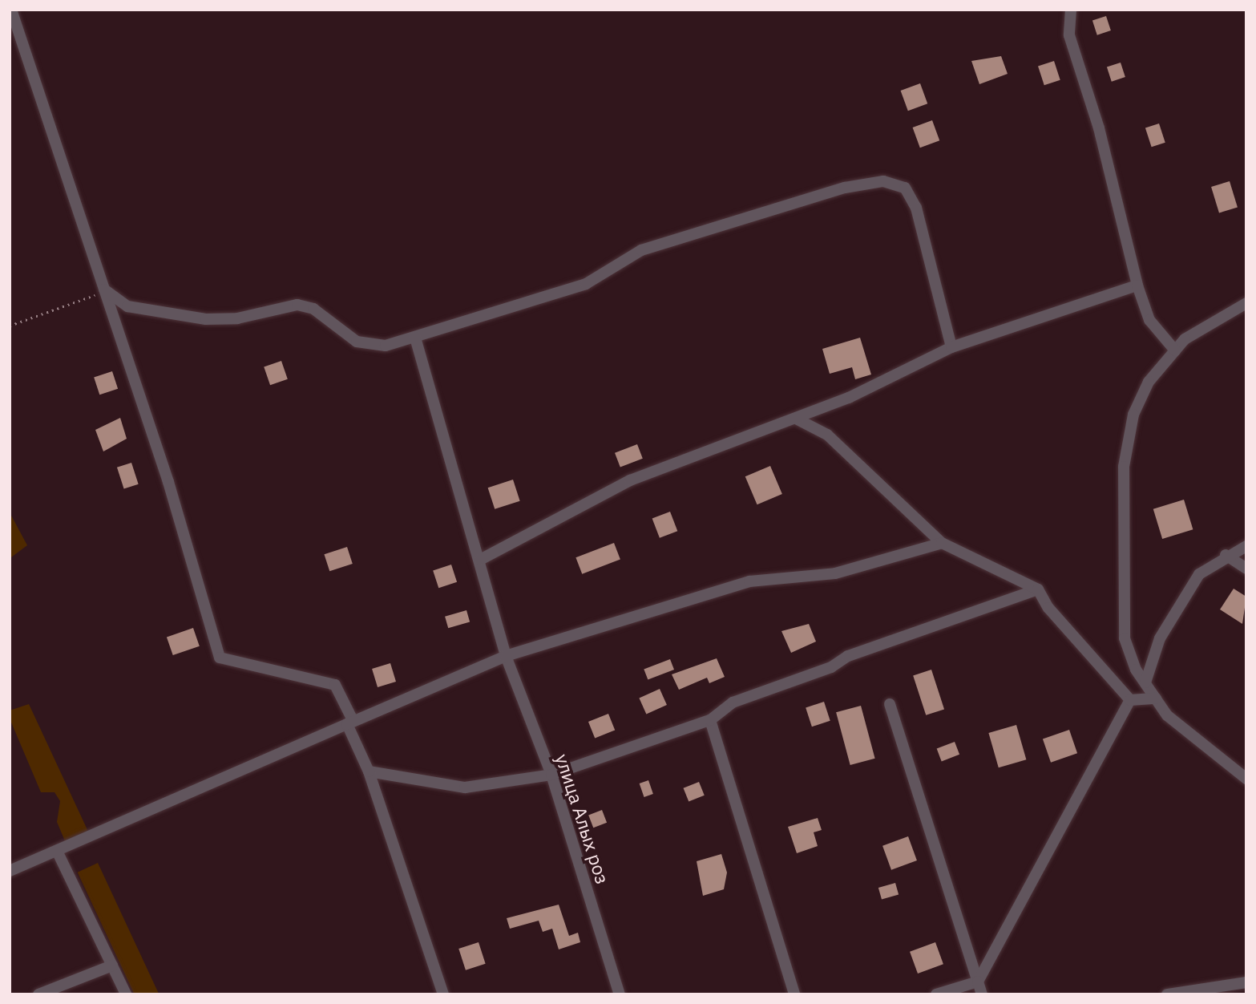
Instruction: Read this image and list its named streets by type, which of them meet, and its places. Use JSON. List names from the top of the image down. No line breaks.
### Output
{"streets":{"street":["улица Алых роз"]}}
